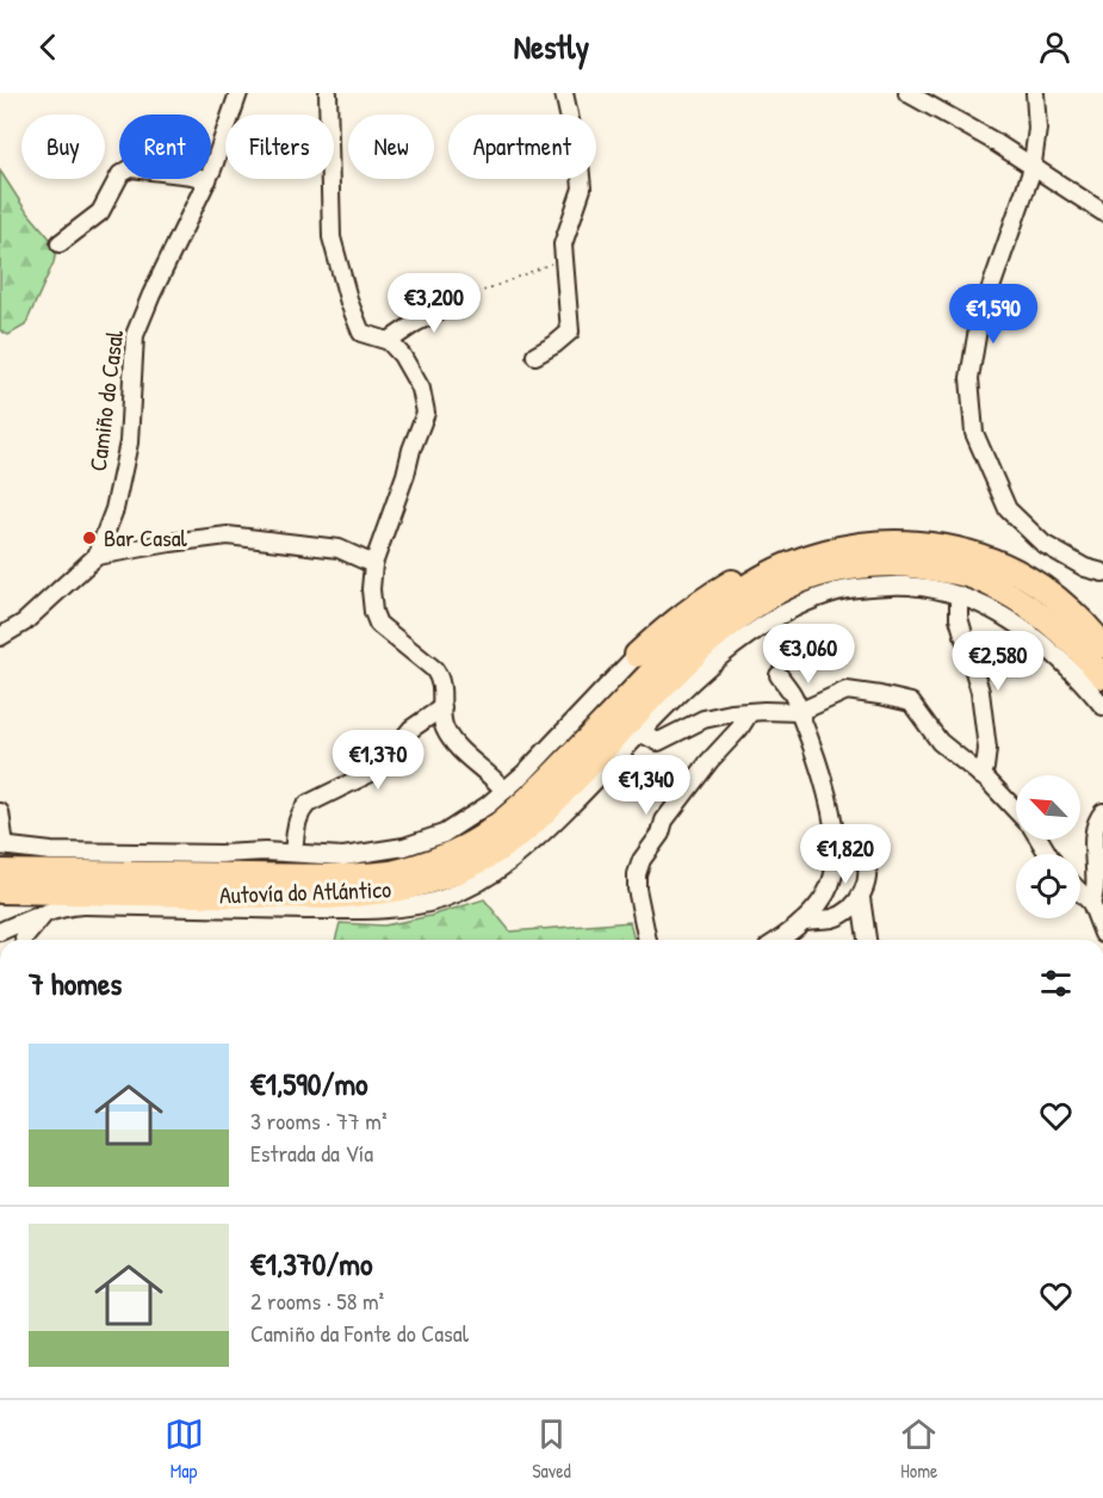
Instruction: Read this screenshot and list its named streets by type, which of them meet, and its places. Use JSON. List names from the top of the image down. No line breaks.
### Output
{"streets":{"highway":["Autovía do Atlántico"],"street":["Camiño do Casal"]},"places":["Bar Casal"],"north":"top left","page":{"header":"Nestly","chip":["Buy","Rent","Filters","New","Apartment"],"price":["€3,200","€1,590","€3,060","€2,580","€1,370","€1,340","€1,820"],"heading":"7 homes","list":[{"name":"€1,590/mo","note":"3 rooms · 77 m² · Estrada da Vía"},{"name":"€1,370/mo","note":"2 rooms · 58 m² · Camiño da Fonte do Casal"}],"tabs":["Map","Saved","Home"]}}
